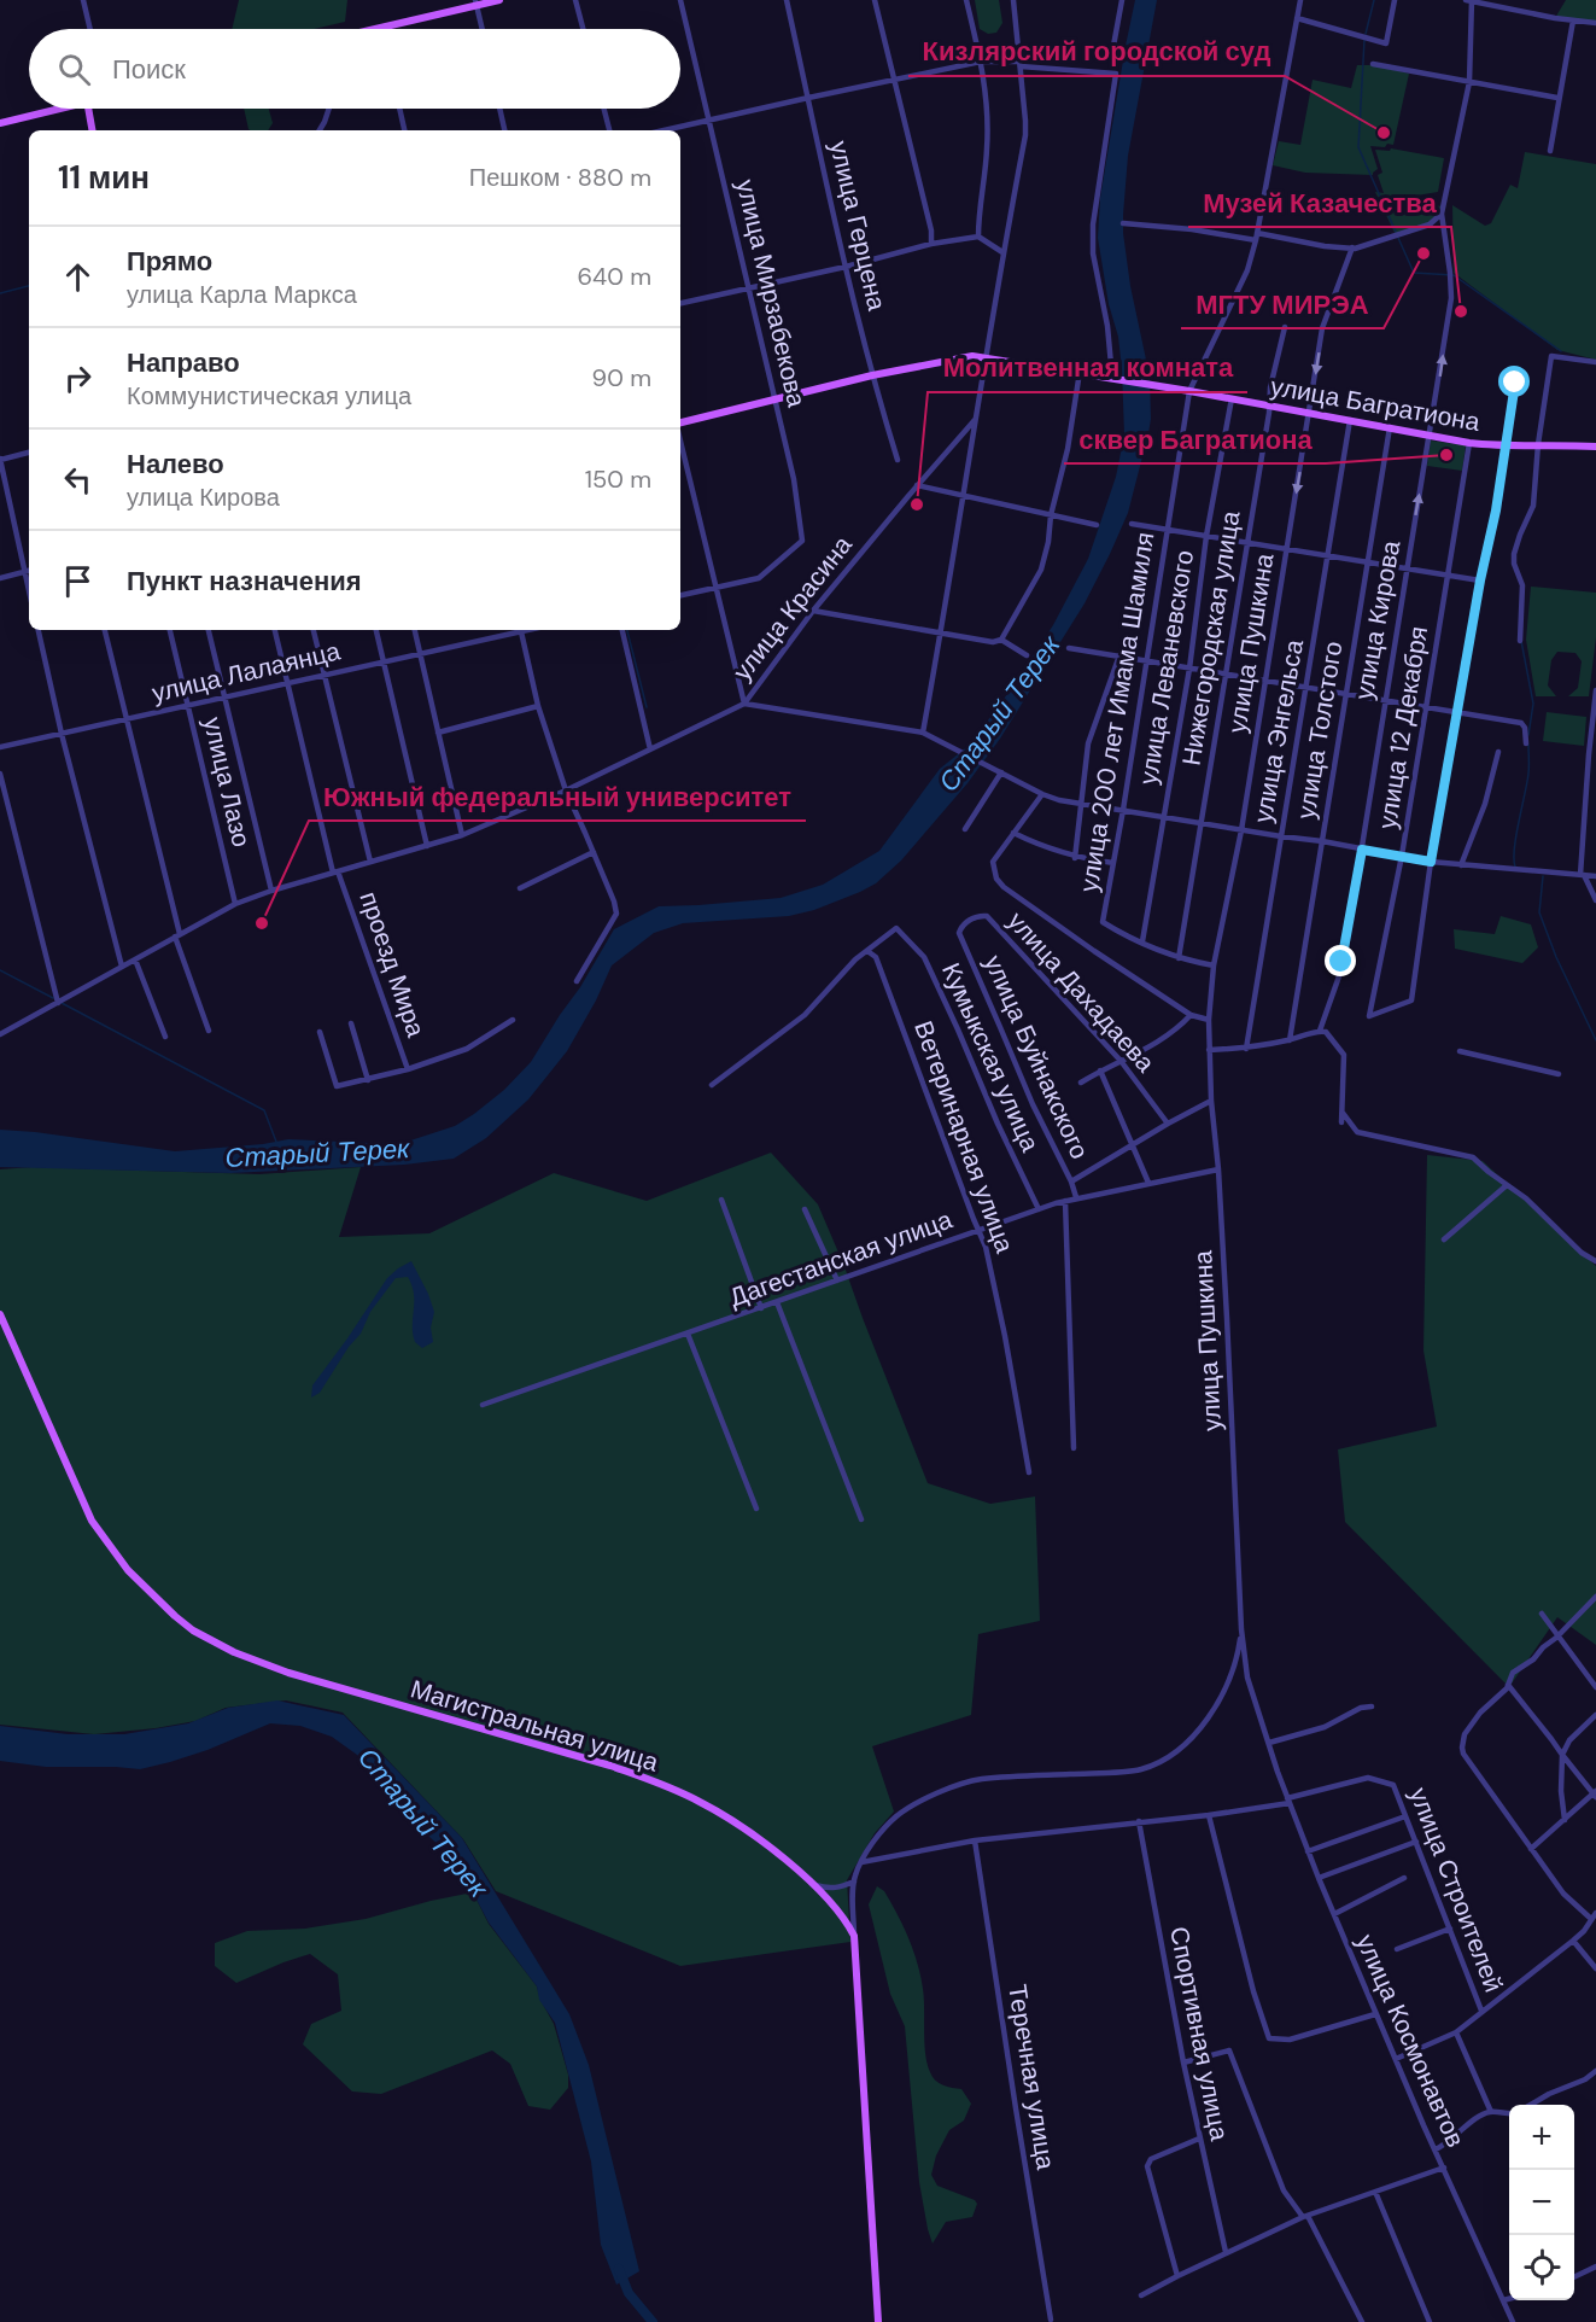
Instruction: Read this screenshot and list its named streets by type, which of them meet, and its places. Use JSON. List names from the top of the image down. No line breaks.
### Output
{"streets":{"main road":["улица Багратиона","Магистральная улица"],"street":["улица Герцена","улица Мирзабекова","улица Красина","улица Кирова","Нижегородская улица","улица Пушкина","улица Леваневского","улица Лалаянца","улица 200 лет Имама Шамиля","улица 12 Декабря","улица Толстого","улица Энгельса","улица Лазо","проезд Мира","улица Дахадаева","Кумыкская улица","улица Буйнакского","Ветеринарная улица","Дагестанская улица","улица Строителей","Спортивная улица","улица Космонавтов","Теречная улица"]},"crossings":[["улица Багратиона","улица Кирова"],["улица Багратиона","Нижегородская улица"],["улица Багратиона","улица Пушкина"],["улица Багратиона","улица Леваневского"],["улица Багратиона","улица 200 лет Имама Шамиля"],["улица Багратиона","улица 12 Декабря"],["улица Багратиона","улица Толстого"],["улица Багратиона","улица Энгельса"],["улица Красина","улица Лазо"],["улица Красина","проезд Мира"],["Нижегородская улица","улица 200 лет Имама Шамиля"],["улица Пушкина","улица 200 лет Имама Шамиля"],["улица Пушкина","Дагестанская улица"],["улица Пушкина","Магистральная улица"],["улица Пушкина","улица Космонавтов"],["улица Леваневского","улица 200 лет Имама Шамиля"],["улица Лалаянца","улица Лазо"],["улица Лалаянца","проезд Мира"],["улица Дахадаева","улица Буйнакского"],["Кумыкская улица","Ветеринарная улица"],["Кумыкская улица","Дагестанская улица"],["улица Буйнакского","Дагестанская улица"],["Ветеринарная улица","Дагестанская улица"],["улица Строителей","улица Космонавтов"],["Спортивная улица","улица Космонавтов"]],"one_way":["улица Кирова"],"water":["Старый Терек"],"places":["Кизлярский городской суд","МГТУ МИРЭА","Музей Казачества","сквер Багратиона","Молитвенная комната","Южный федеральный университет"],"page":{"search":"Поиск","heading":["11 мин","Пешком · 880 m"],"list":[["Прямо","улица Карла Маркса","640 m"],["Направо","Коммунистическая улица","90 m"],["Налево","улица Кирова","150 m"],"Пункт назначения"],"map_buttons":["+","−"]}}
